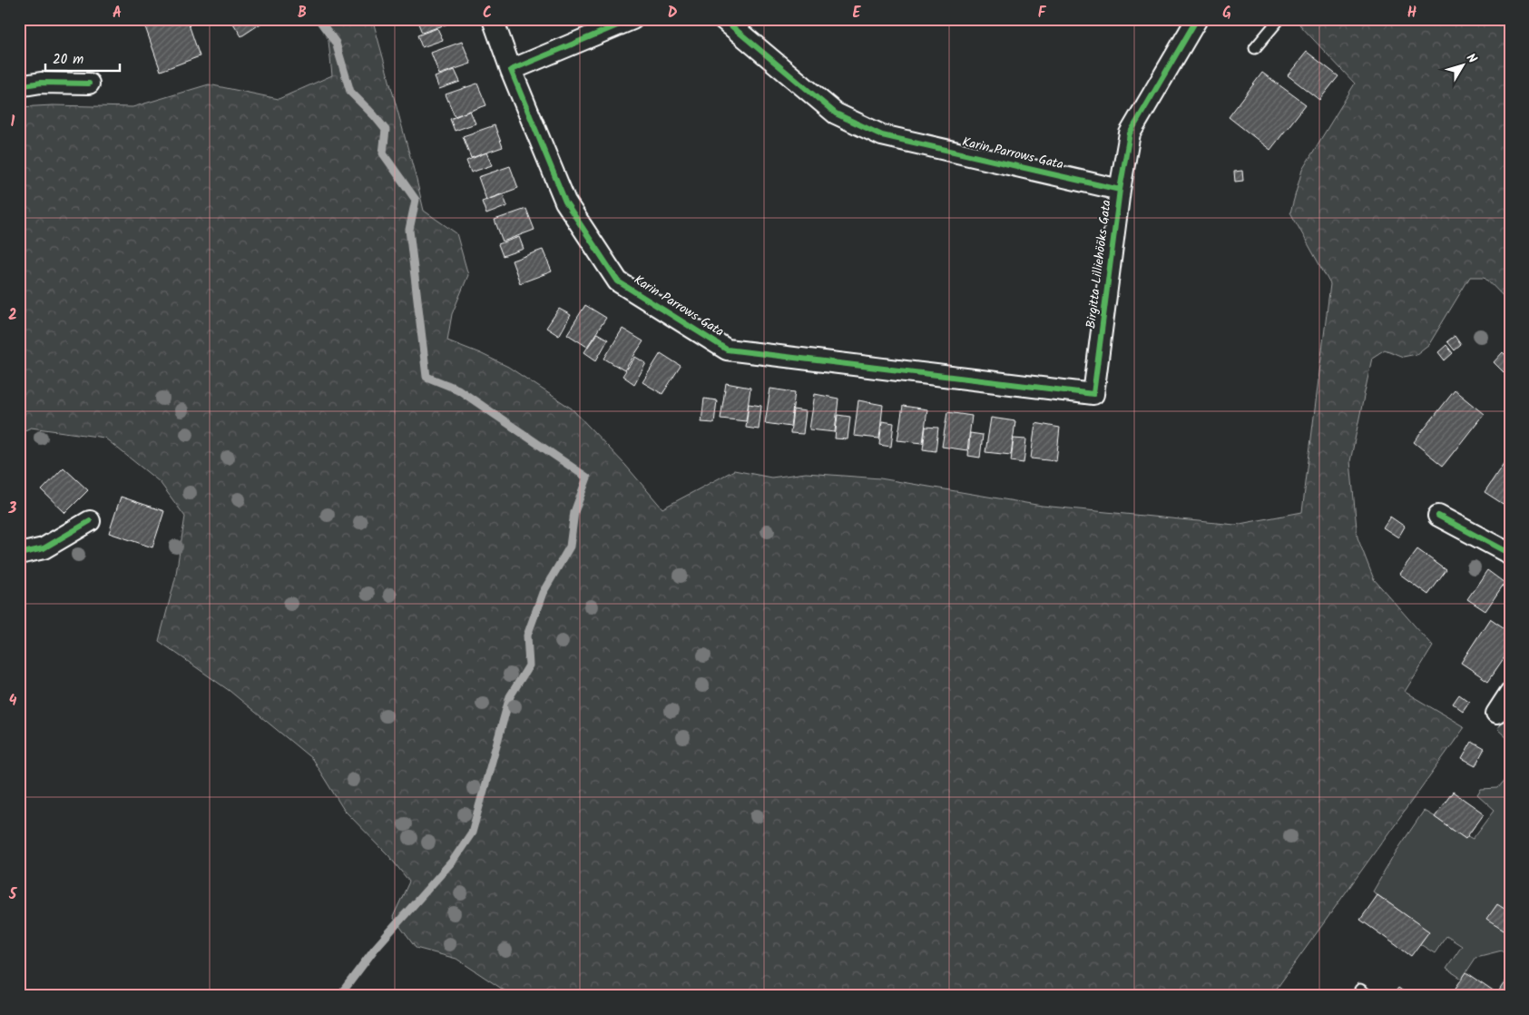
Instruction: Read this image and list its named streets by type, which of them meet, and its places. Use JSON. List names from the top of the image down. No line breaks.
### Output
{"streets":{"street":["Karin Parrows Gata","Birgitta Lilliehööks Gata"]},"crossings":[["Karin Parrows Gata","Birgitta Lilliehööks Gata"]],"scale_bar":"20 m","north":"top right","grid":{"columns":["A","B","C","D","E","F","G","H"],"rows":["1","2","3","4","5"]}}
